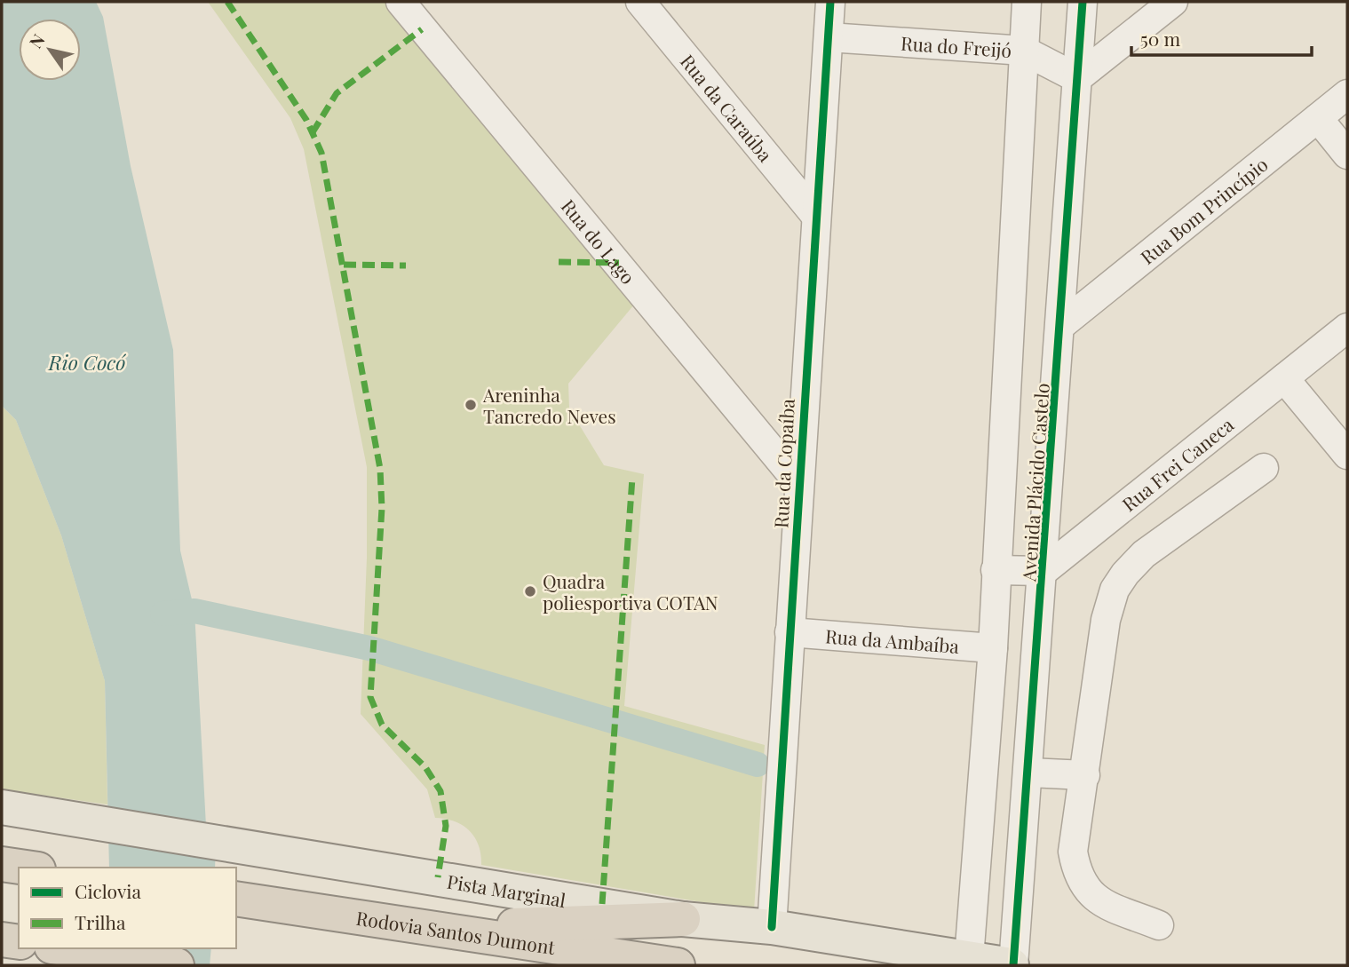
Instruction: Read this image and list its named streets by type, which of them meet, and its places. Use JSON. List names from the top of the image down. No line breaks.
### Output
{"streets":{"highway":["Rodovia Santos Dumont"],"main road":["Pista Marginal"],"street":["Rua do Freijó","Rua da Caraúba","Rua Bom Princípio","Rua do Lago","Rua da Copaíba","Rua Frei Caneca","Avenida Plácido Castelo","Rua da Ambaíba"]},"crossings":[["Rua do Freijó","Rua da Copaíba"],["Rua do Freijó","Avenida Plácido Castelo"],["Rua da Caraúba","Rua da Copaíba"],["Rua Bom Princípio","Avenida Plácido Castelo"],["Rua do Lago","Rua da Copaíba"],["Rua da Copaíba","Rua da Ambaíba"],["Rua da Copaíba","Pista Marginal"],["Rua Frei Caneca","Avenida Plácido Castelo"],["Avenida Plácido Castelo","Rua da Ambaíba"],["Avenida Plácido Castelo","Pista Marginal"]],"water":["Rio Cocó"],"places":["Areninha Tancredo Neves","Quadra poliesportiva COTAN"],"legend":["Ciclovia","Trilha"],"scale_bar":"50 m","north":"top left"}
